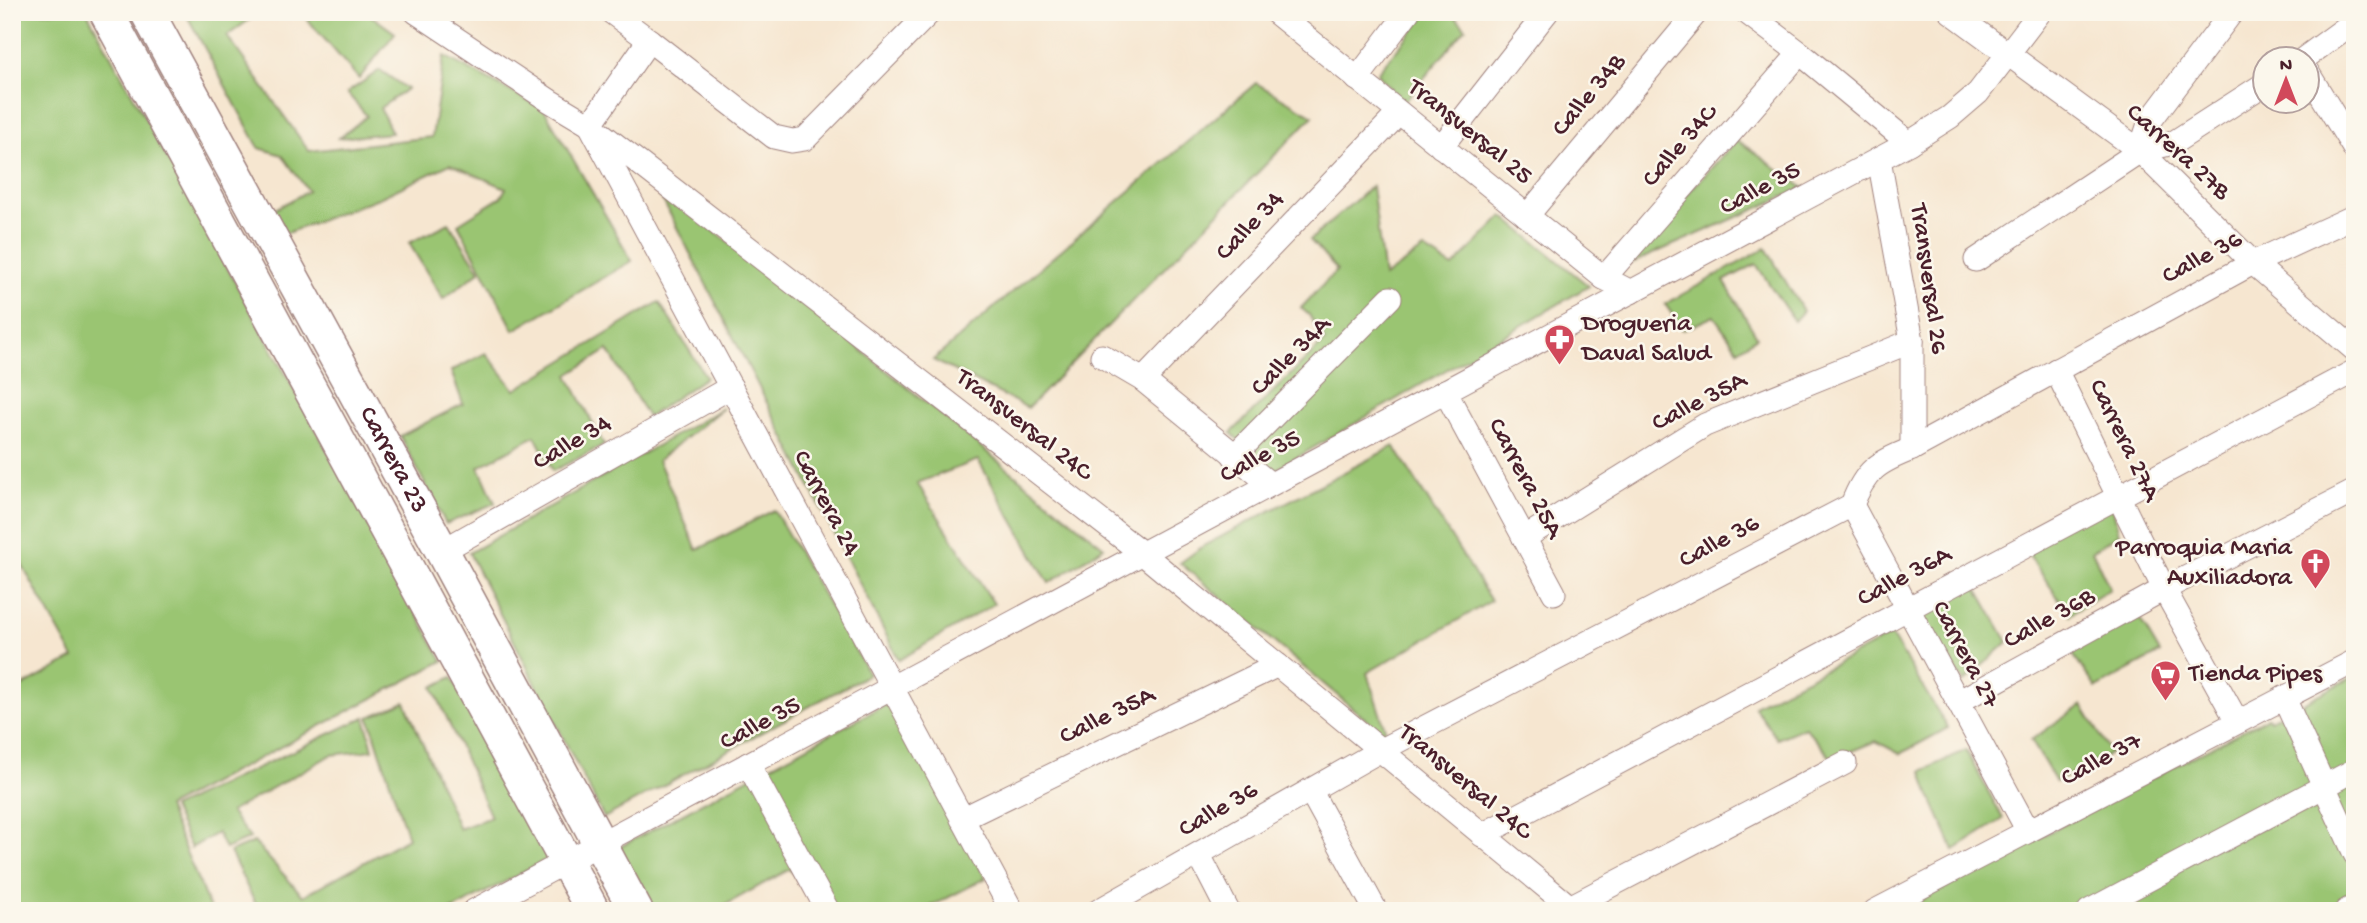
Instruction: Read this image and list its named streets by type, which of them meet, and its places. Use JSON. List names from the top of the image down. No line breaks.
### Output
{"streets":{"street":["Calle 34B","Transversal 25","Calle 34C","Carrera 27B","Calle 35","Calle 34","Calle 36","Transversal 26","Calle 34A","Calle 35A","Transversal 24C","Carrera 27A","Carrera 23","Carrera 25A","Carrera 24","Calle 36A","Calle 36B","Carrera 27","Calle 37"]},"crossings":[["Calle 34B","Transversal 25"],["Transversal 25","Calle 34C"],["Transversal 25","Calle 35"],["Transversal 25","Calle 34"],["Carrera 27B","Calle 35"],["Carrera 27B","Calle 36"],["Calle 35","Transversal 26"],["Calle 35","Transversal 24C"],["Calle 35","Carrera 23"],["Calle 35","Carrera 25A"],["Calle 35","Carrera 24"],["Calle 34","Carrera 23"],["Calle 34","Carrera 24"],["Calle 36","Transversal 26"],["Calle 36","Transversal 24C"],["Calle 36","Carrera 27A"],["Calle 36","Carrera 27"],["Transversal 26","Calle 35A"],["Calle 35A","Transversal 24C"],["Calle 35A","Carrera 25A"],["Calle 35A","Carrera 24"],["Transversal 24C","Carrera 24"],["Transversal 24C","Calle 36A"],["Carrera 27A","Calle 36A"],["Carrera 27A","Calle 36B"],["Carrera 27A","Calle 37"],["Calle 36A","Carrera 27"],["Calle 36B","Carrera 27"],["Carrera 27","Calle 37"]],"places":{"pharmacy":["Drogueria Daval Salud"],"church":["Parroquia Maria Auxiliadora"],"supermarket":["Tienda Pipes"]},"north":"top"}
